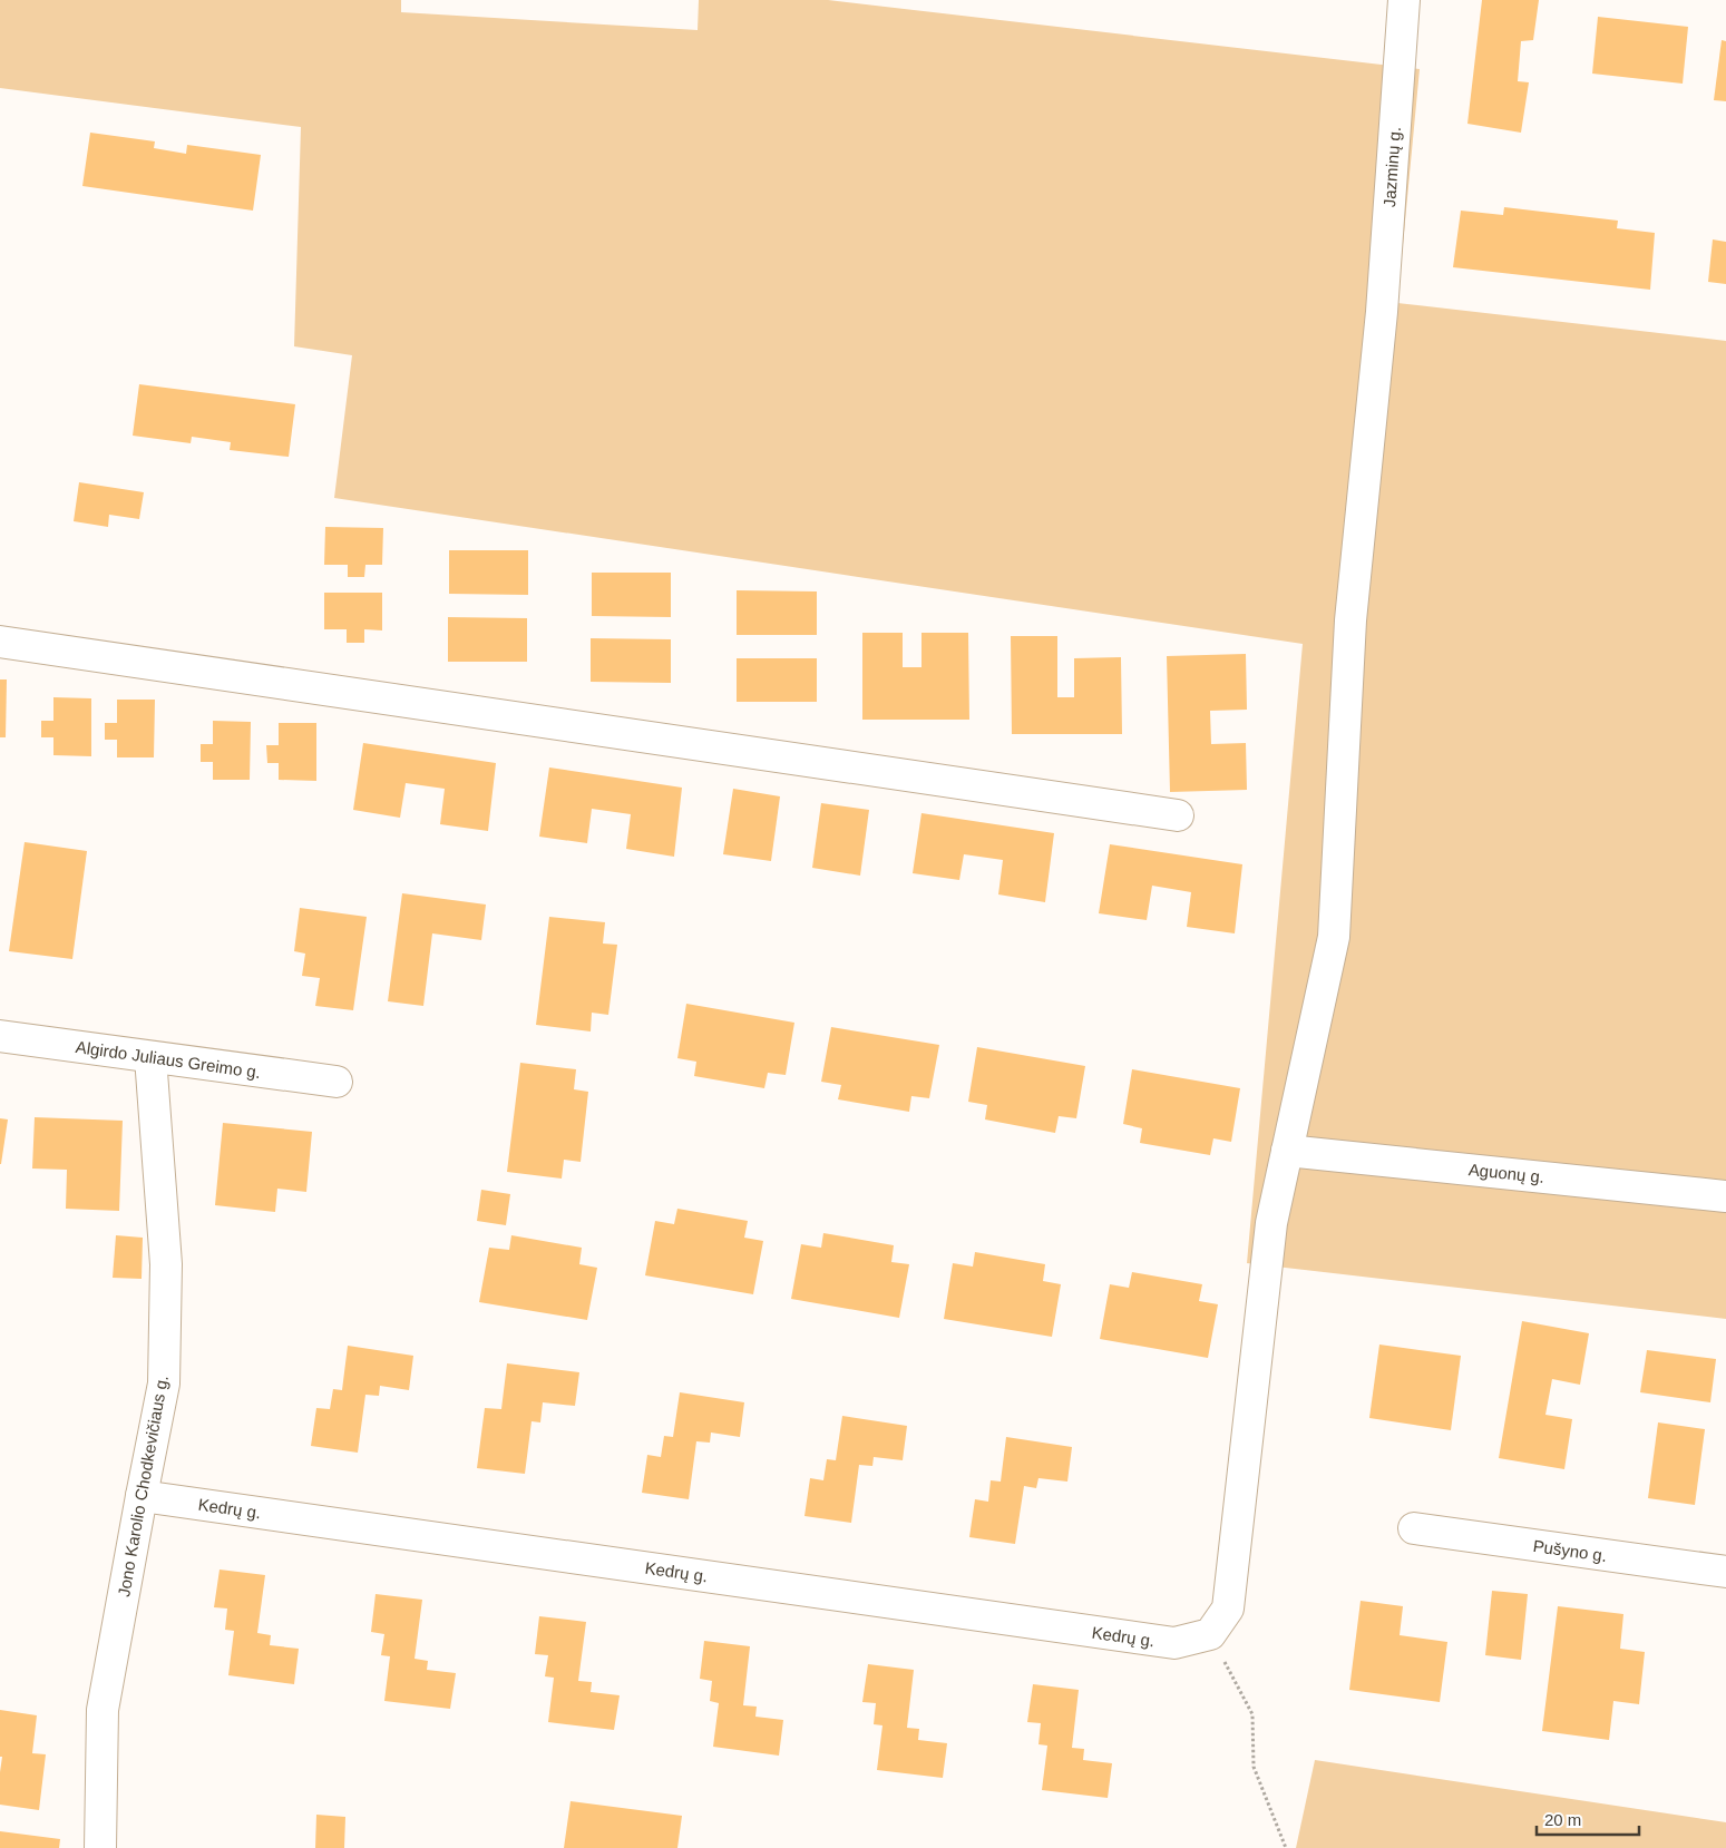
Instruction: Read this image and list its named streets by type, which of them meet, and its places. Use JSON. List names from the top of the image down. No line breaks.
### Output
{"streets":{"street":["Jazminų g.","Algirdo Juliaus Greimo g.","Aguonų g.","Jono Karolio Chodkevičiaus g.","Kedrų g.","Pušyno g."]},"crossings":[["Jazminų g.","Aguonų g."],["Jazminų g.","Kedrų g."],["Algirdo Juliaus Greimo g.","Jono Karolio Chodkevičiaus g."],["Jono Karolio Chodkevičiaus g.","Kedrų g."]],"scale_bar":"20 m"}
